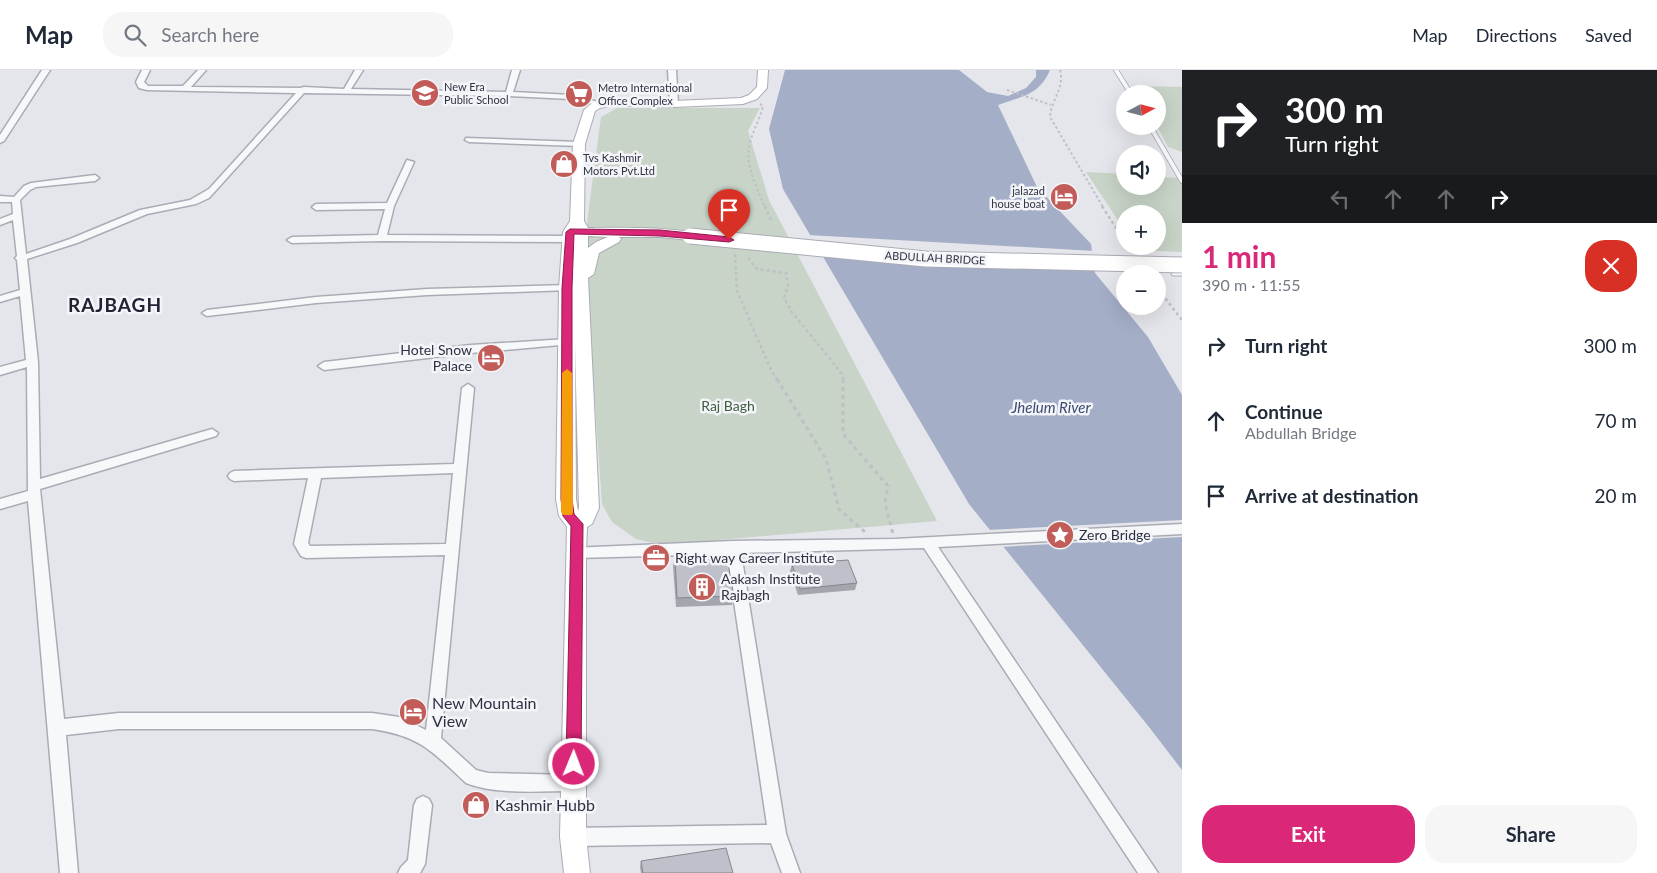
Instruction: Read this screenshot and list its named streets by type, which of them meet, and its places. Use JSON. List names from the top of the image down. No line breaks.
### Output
{"streets":{"main road":["ABDULLAH BRIDGE"]},"districts":["RAJBAGH"],"water":["Jhelum River"],"parks":["Raj Bagh"],"places":{"school or university":["New Era Public School"],"supermarket":["Metro International Office Complex"],"shop":["Tvs Kashmir Motors Pvt.Ltd","Kashmir Hubb"],"hotel":["jalazad house boat","Hotel Snow Palace","New Mountain View"],"place":["Zero Bridge"],"office":["Right way Career Institute"],"building":["Aakash Institute Rajbagh"]},"north":"right","page":{"header":"Map","search":"Search here","nav":["Map","Directions","Saved"],"turn":["300 m","Turn right"],"map_buttons":["+","−"],"heading":["1 min","390 m · 11:55"],"list":[{"name":"Turn right","value":"300 m"},{"name":"Continue","note":"Abdullah Bridge","value":"70 m"},{"name":"Arrive at destination","value":"20 m"}],"buttons":["Exit","Share"]}}
